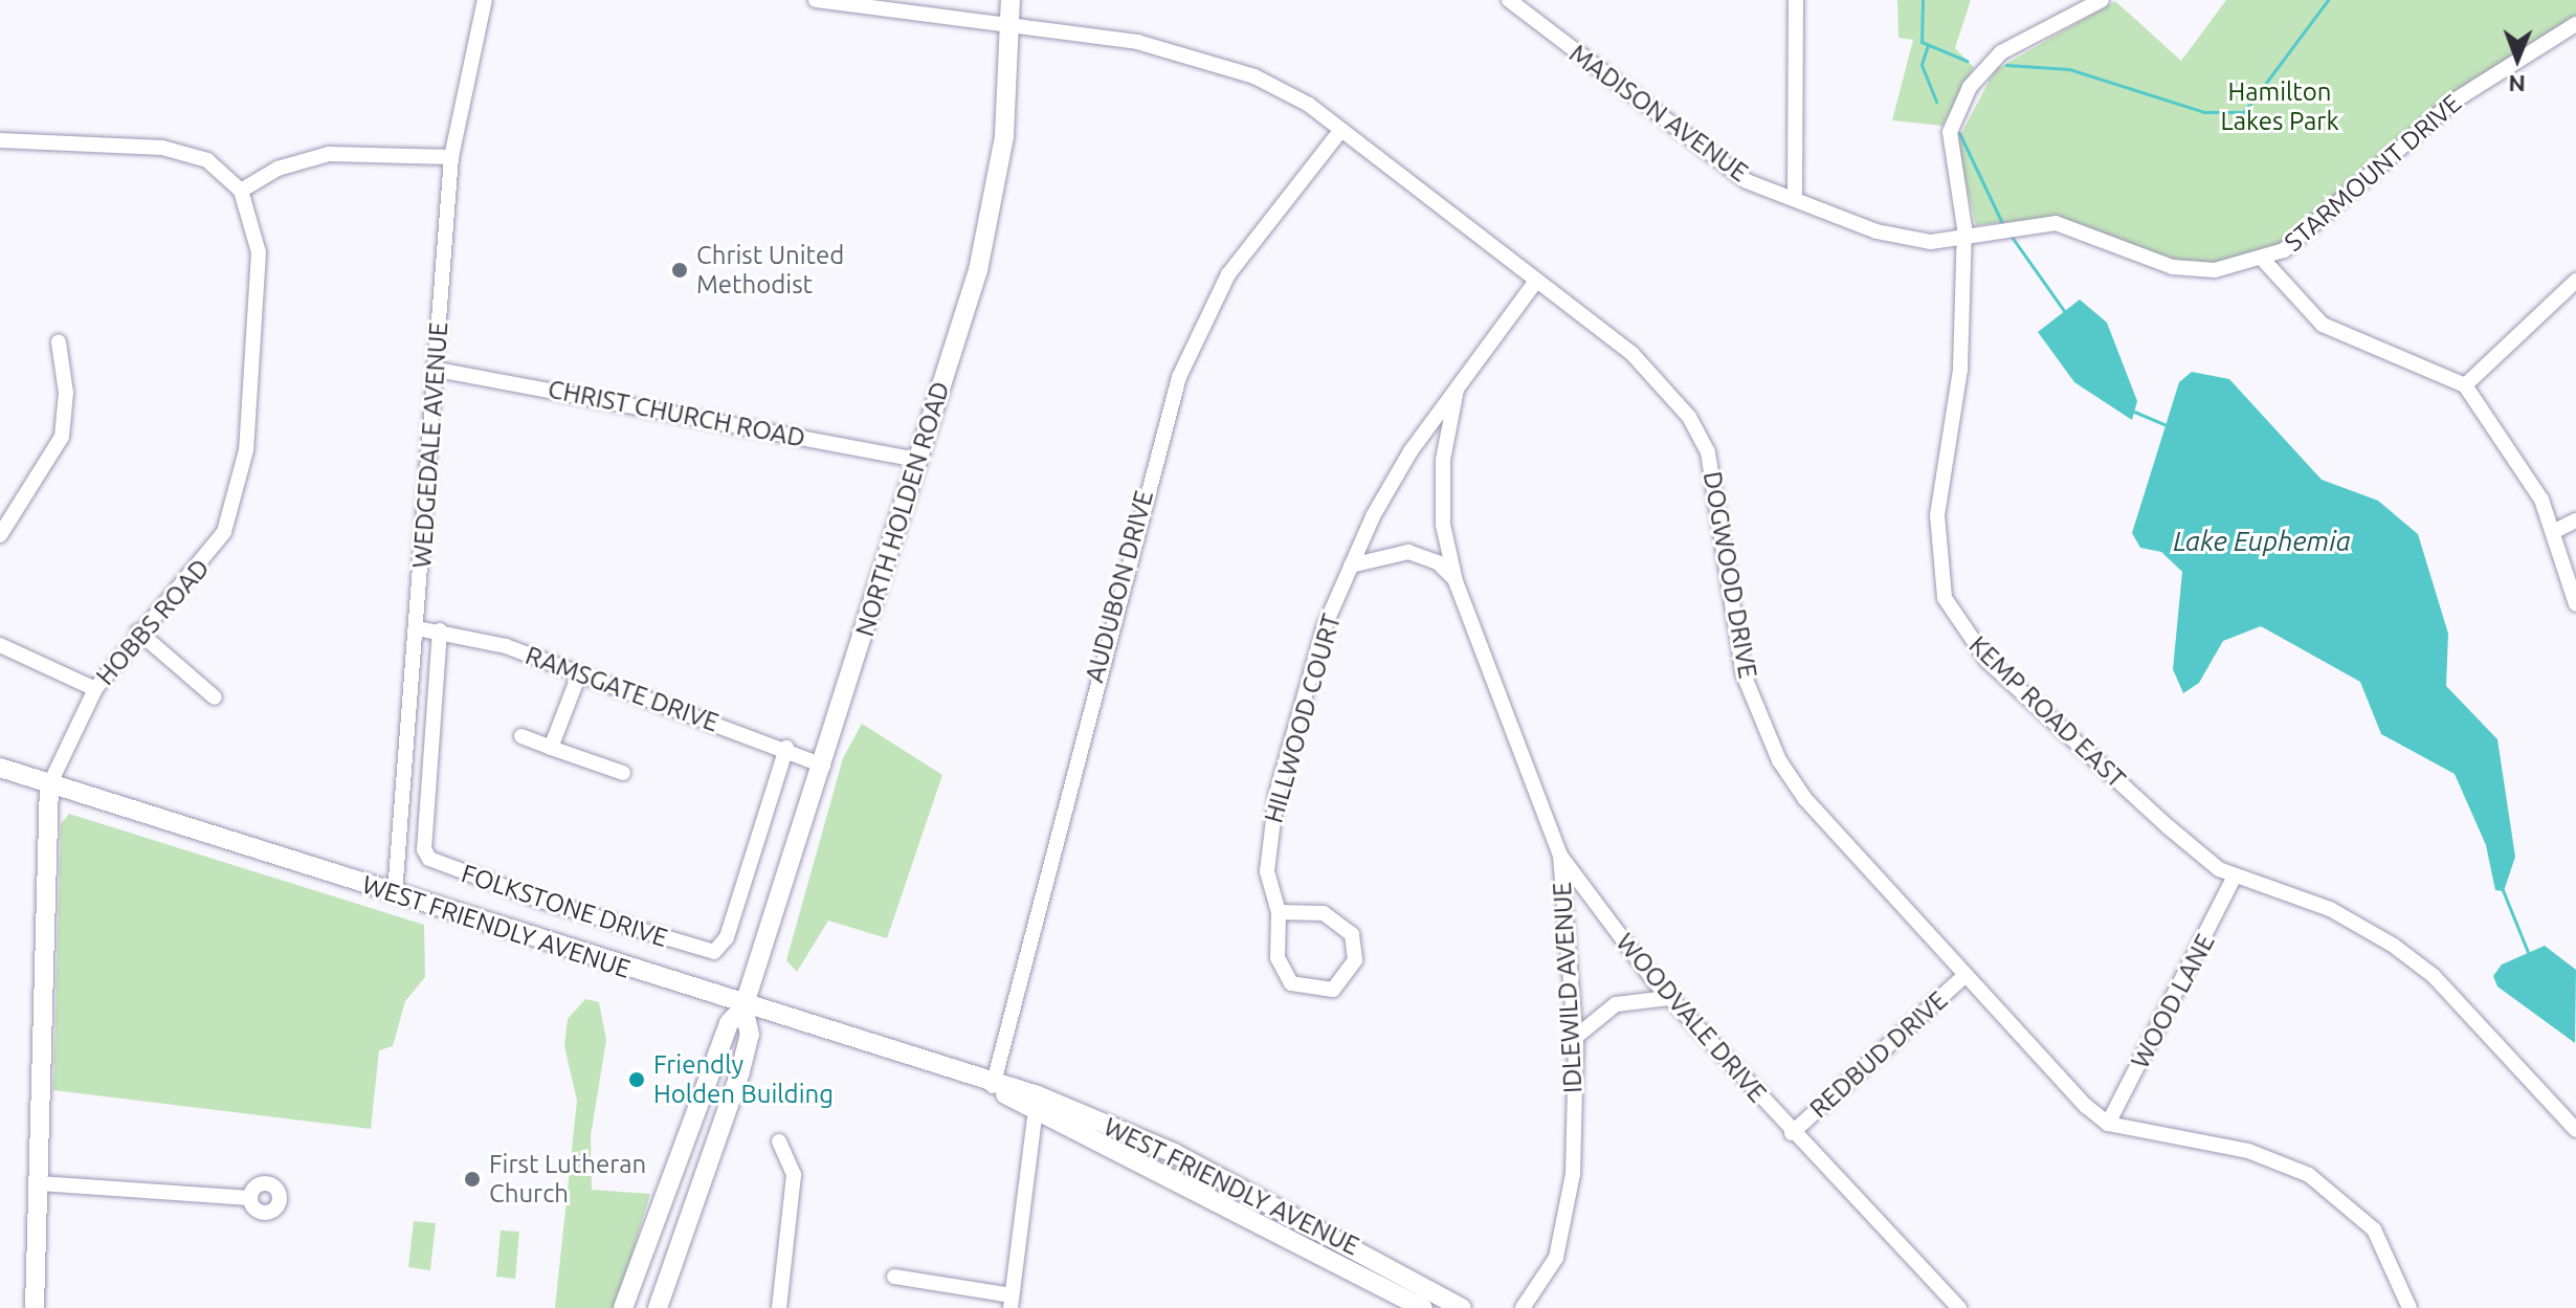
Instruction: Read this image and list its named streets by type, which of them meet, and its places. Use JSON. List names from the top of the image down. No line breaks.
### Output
{"streets":{"main road":["NORTH HOLDEN ROAD","HOBBS ROAD","WEST FRIENDLY AVENUE"],"street":["MADISON AVENUE","STARMOUNT DRIVE","CHRIST CHURCH ROAD","WEDGEDALE AVENUE","DOGWOOD DRIVE","AUDUBON DRIVE","RAMSGATE DRIVE","KEMP ROAD EAST","HILLWOOD COURT","FOLKSTONE DRIVE","IDLEWILD AVENUE","WOOD LANE","WOODVALE DRIVE","REDBUD DRIVE"]},"crossings":[["MADISON AVENUE","STARMOUNT DRIVE"],["MADISON AVENUE","KEMP ROAD EAST"],["STARMOUNT DRIVE","KEMP ROAD EAST"],["CHRIST CHURCH ROAD","WEDGEDALE AVENUE"],["CHRIST CHURCH ROAD","NORTH HOLDEN ROAD"],["WEDGEDALE AVENUE","RAMSGATE DRIVE"],["WEDGEDALE AVENUE","WEST FRIENDLY AVENUE"],["NORTH HOLDEN ROAD","DOGWOOD DRIVE"],["NORTH HOLDEN ROAD","RAMSGATE DRIVE"],["NORTH HOLDEN ROAD","WEST FRIENDLY AVENUE"],["DOGWOOD DRIVE","AUDUBON DRIVE"],["DOGWOOD DRIVE","HILLWOOD COURT"],["DOGWOOD DRIVE","WOOD LANE"],["DOGWOOD DRIVE","REDBUD DRIVE"],["AUDUBON DRIVE","WEST FRIENDLY AVENUE"],["HOBBS ROAD","WEST FRIENDLY AVENUE"],["RAMSGATE DRIVE","FOLKSTONE DRIVE"],["KEMP ROAD EAST","WOOD LANE"],["HILLWOOD COURT","WOODVALE DRIVE"],["IDLEWILD AVENUE","WOODVALE DRIVE"],["WOODVALE DRIVE","REDBUD DRIVE"]],"water":["Lake Euphemia"],"parks":["Hamilton Lakes Park"],"places":["Christ United Methodist","Friendly Holden Building","First Lutheran Church"],"north":"bottom"}
